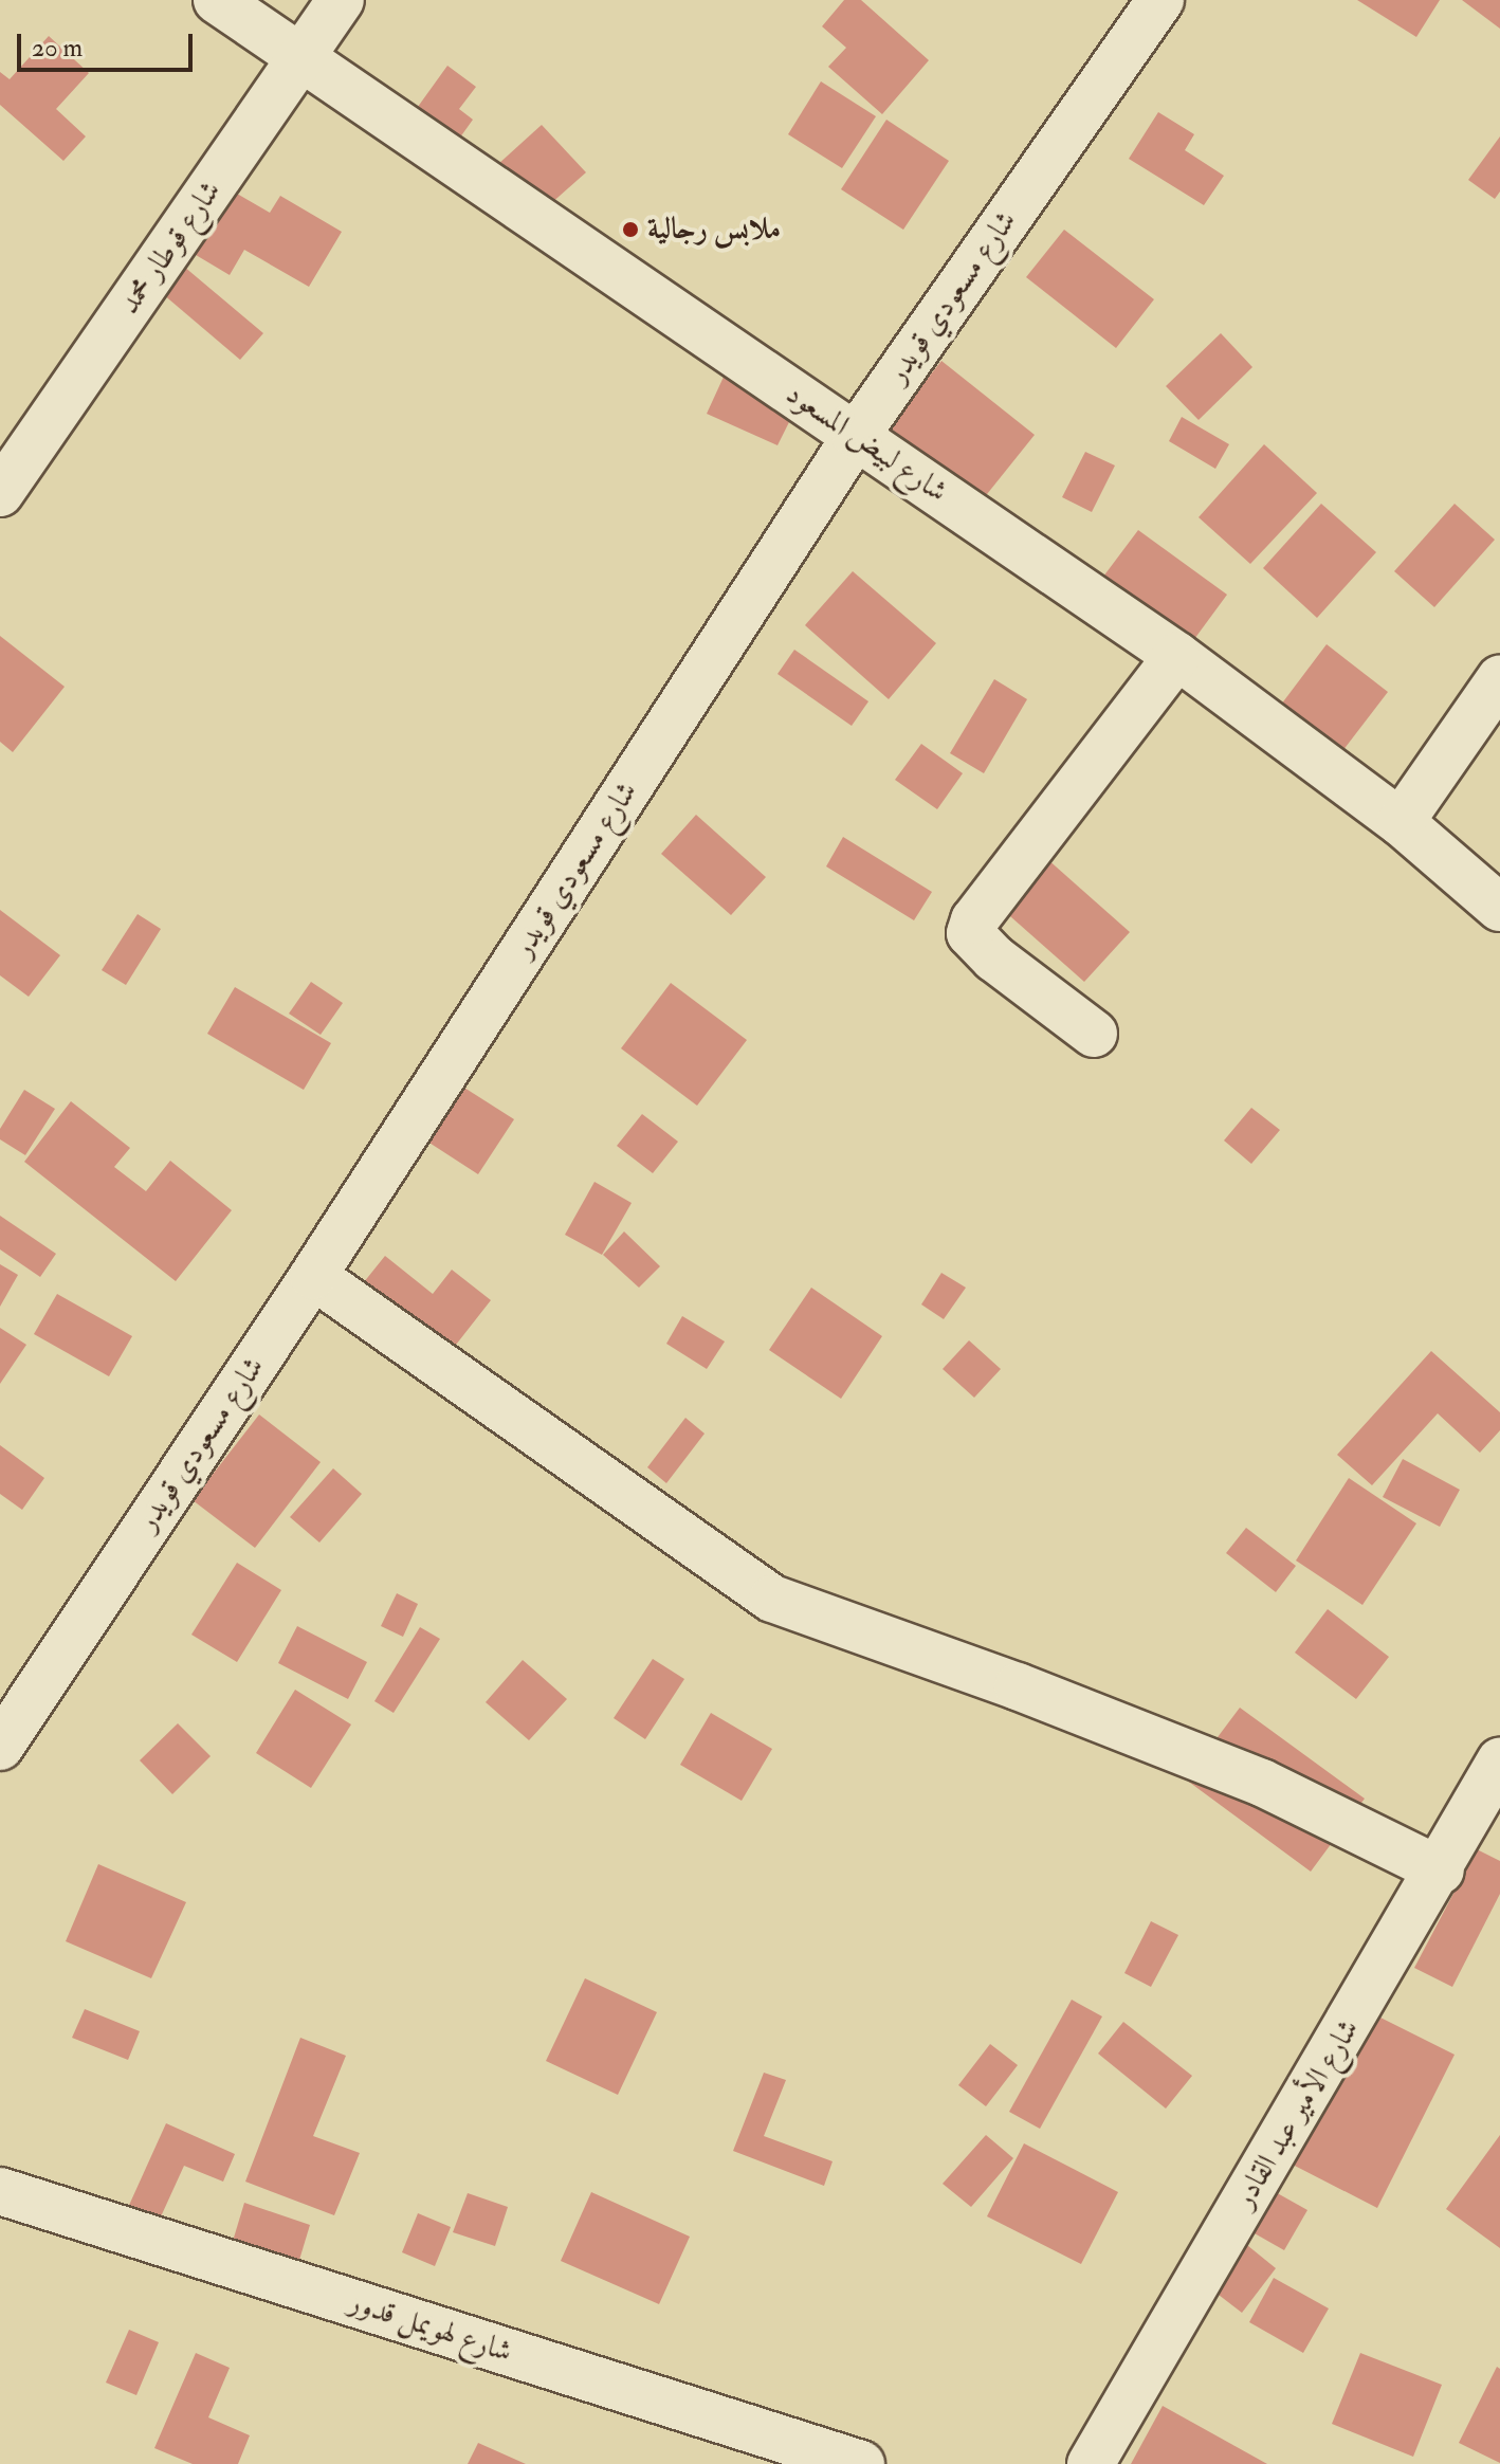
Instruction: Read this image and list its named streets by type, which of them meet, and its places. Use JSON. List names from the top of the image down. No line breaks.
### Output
{"streets":{"street":["شارع قوطار محمد","شارع مسعودي قويدر","شارع لبيض المسعود","شارع الأمير عبد القادر","شارع لهويمل قدور"]},"crossings":[["شارع قوطار محمد","شارع لبيض المسعود"],["شارع مسعودي قويدر","شارع لبيض المسعود"]],"places":["ملابس رجالية"],"scale_bar":"20 m"}
